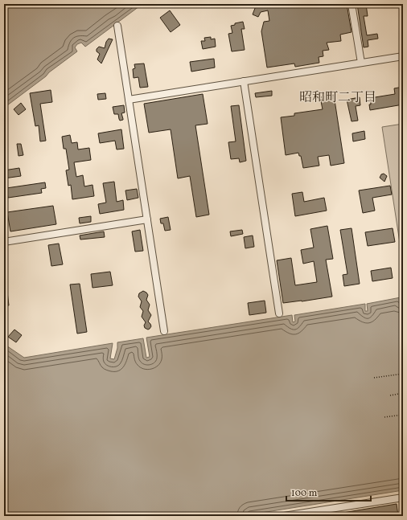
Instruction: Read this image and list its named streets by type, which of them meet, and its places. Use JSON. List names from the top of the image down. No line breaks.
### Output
{"districts":["昭和町二丁目"],"scale_bar":"100 m"}
